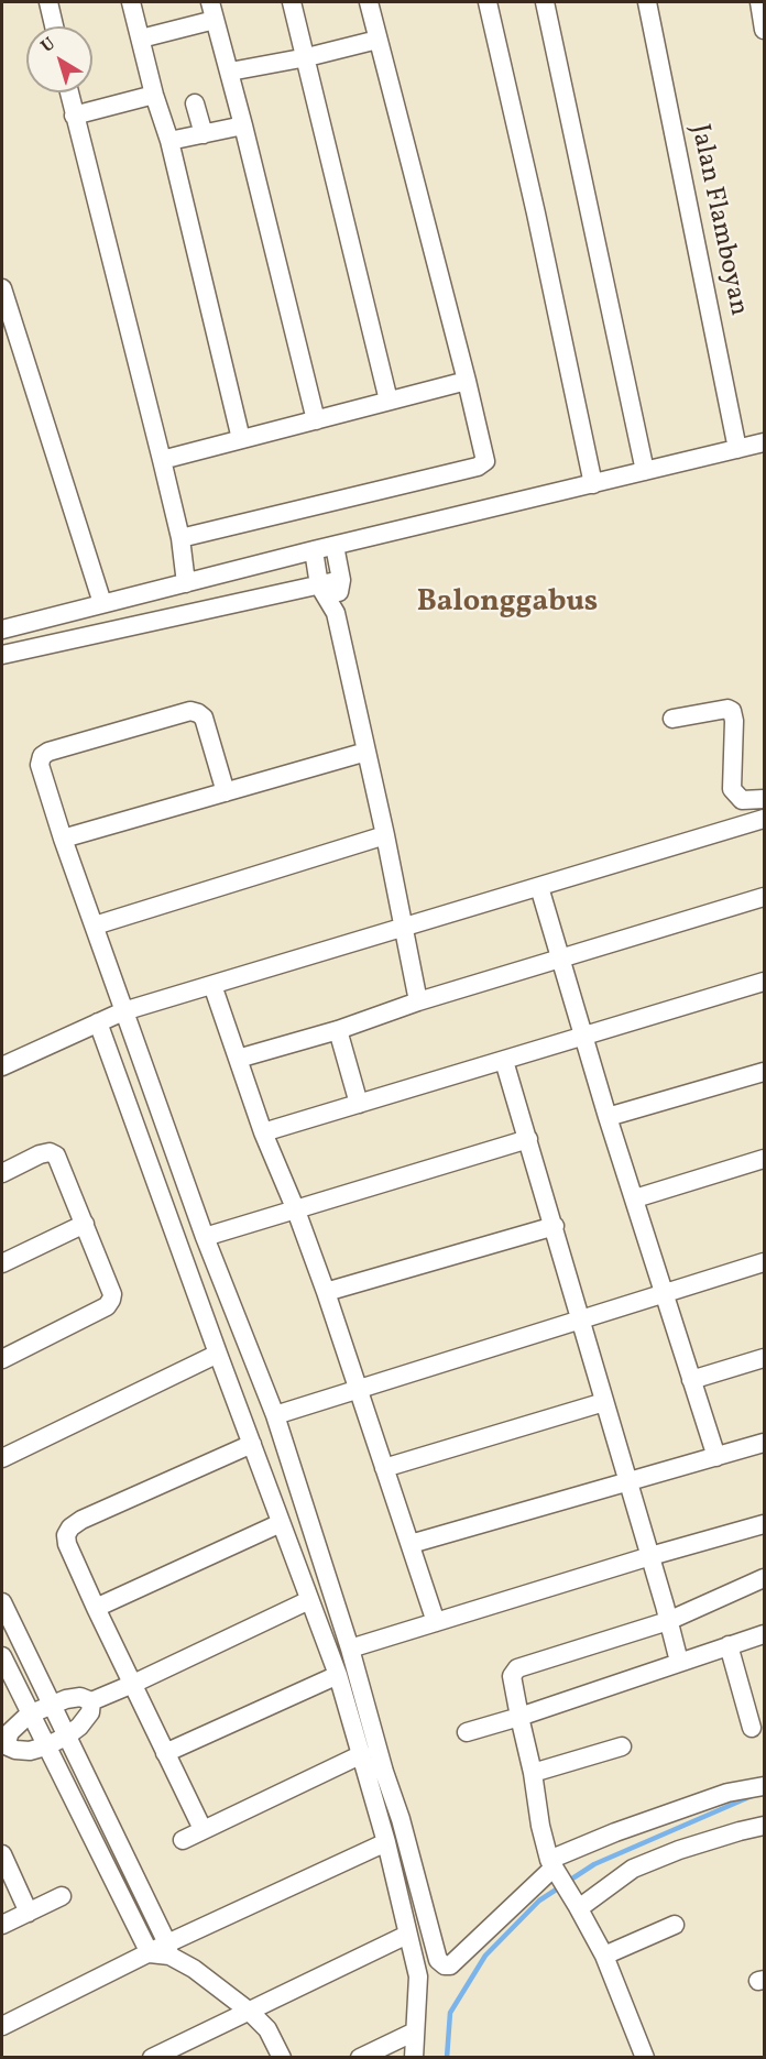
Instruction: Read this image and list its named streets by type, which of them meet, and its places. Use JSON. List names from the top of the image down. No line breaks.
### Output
{"streets":{"street":["Jalan Flamboyan"]},"districts":["Balonggabus"],"north":"top left"}
